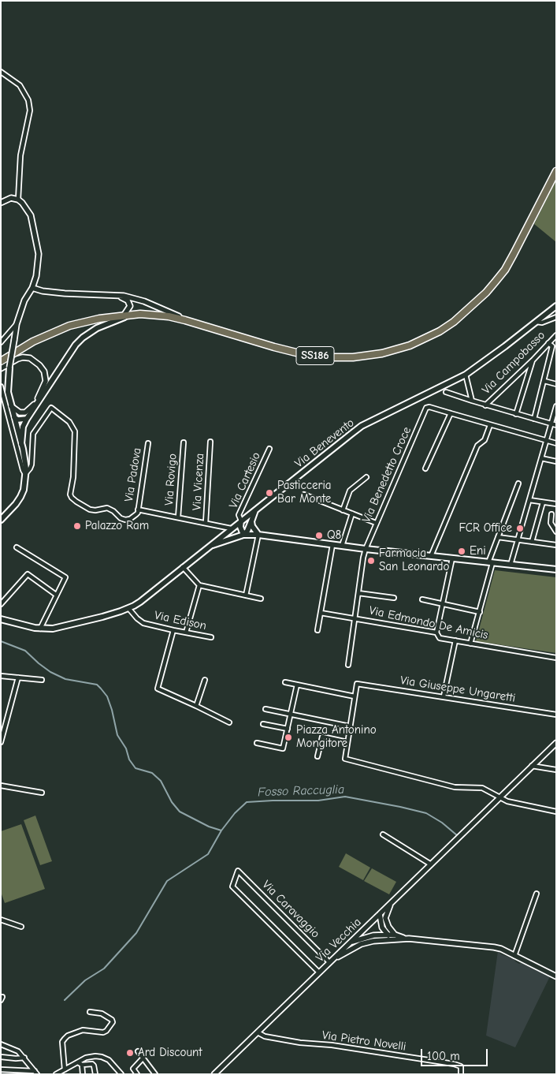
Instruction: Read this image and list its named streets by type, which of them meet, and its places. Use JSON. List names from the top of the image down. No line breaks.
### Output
{"streets":{"main road":["SS186","Via Benevento"],"street":["Via Campobasso","Via Padova","Via Benedetto Croce","Via Rovigo","Via Cartesio","Via Vicenza","Via Edison","Via Edmondo De Amicis","Via Giuseppe Ungaretti","Via Caravaggio","Via Vecchia","Via Pietro Novelli"]},"crossings":[["Via Benevento","Via Cartesio"],["Via Benevento","Via Edison"],["Via Benedetto Croce","Via Edmondo De Amicis"],["Via Caravaggio","Via Vecchia"],["Via Vecchia","Via Pietro Novelli"]],"water":["Fosso Raccuglia"],"places":["Pasticceria Bar Monte","Palazzo Ram","FCR Office","Q8","Eni","Farmacia San Leonardo","Piazza Antonino Mongitore","Ard Discount"],"scale_bar":"100 m"}
